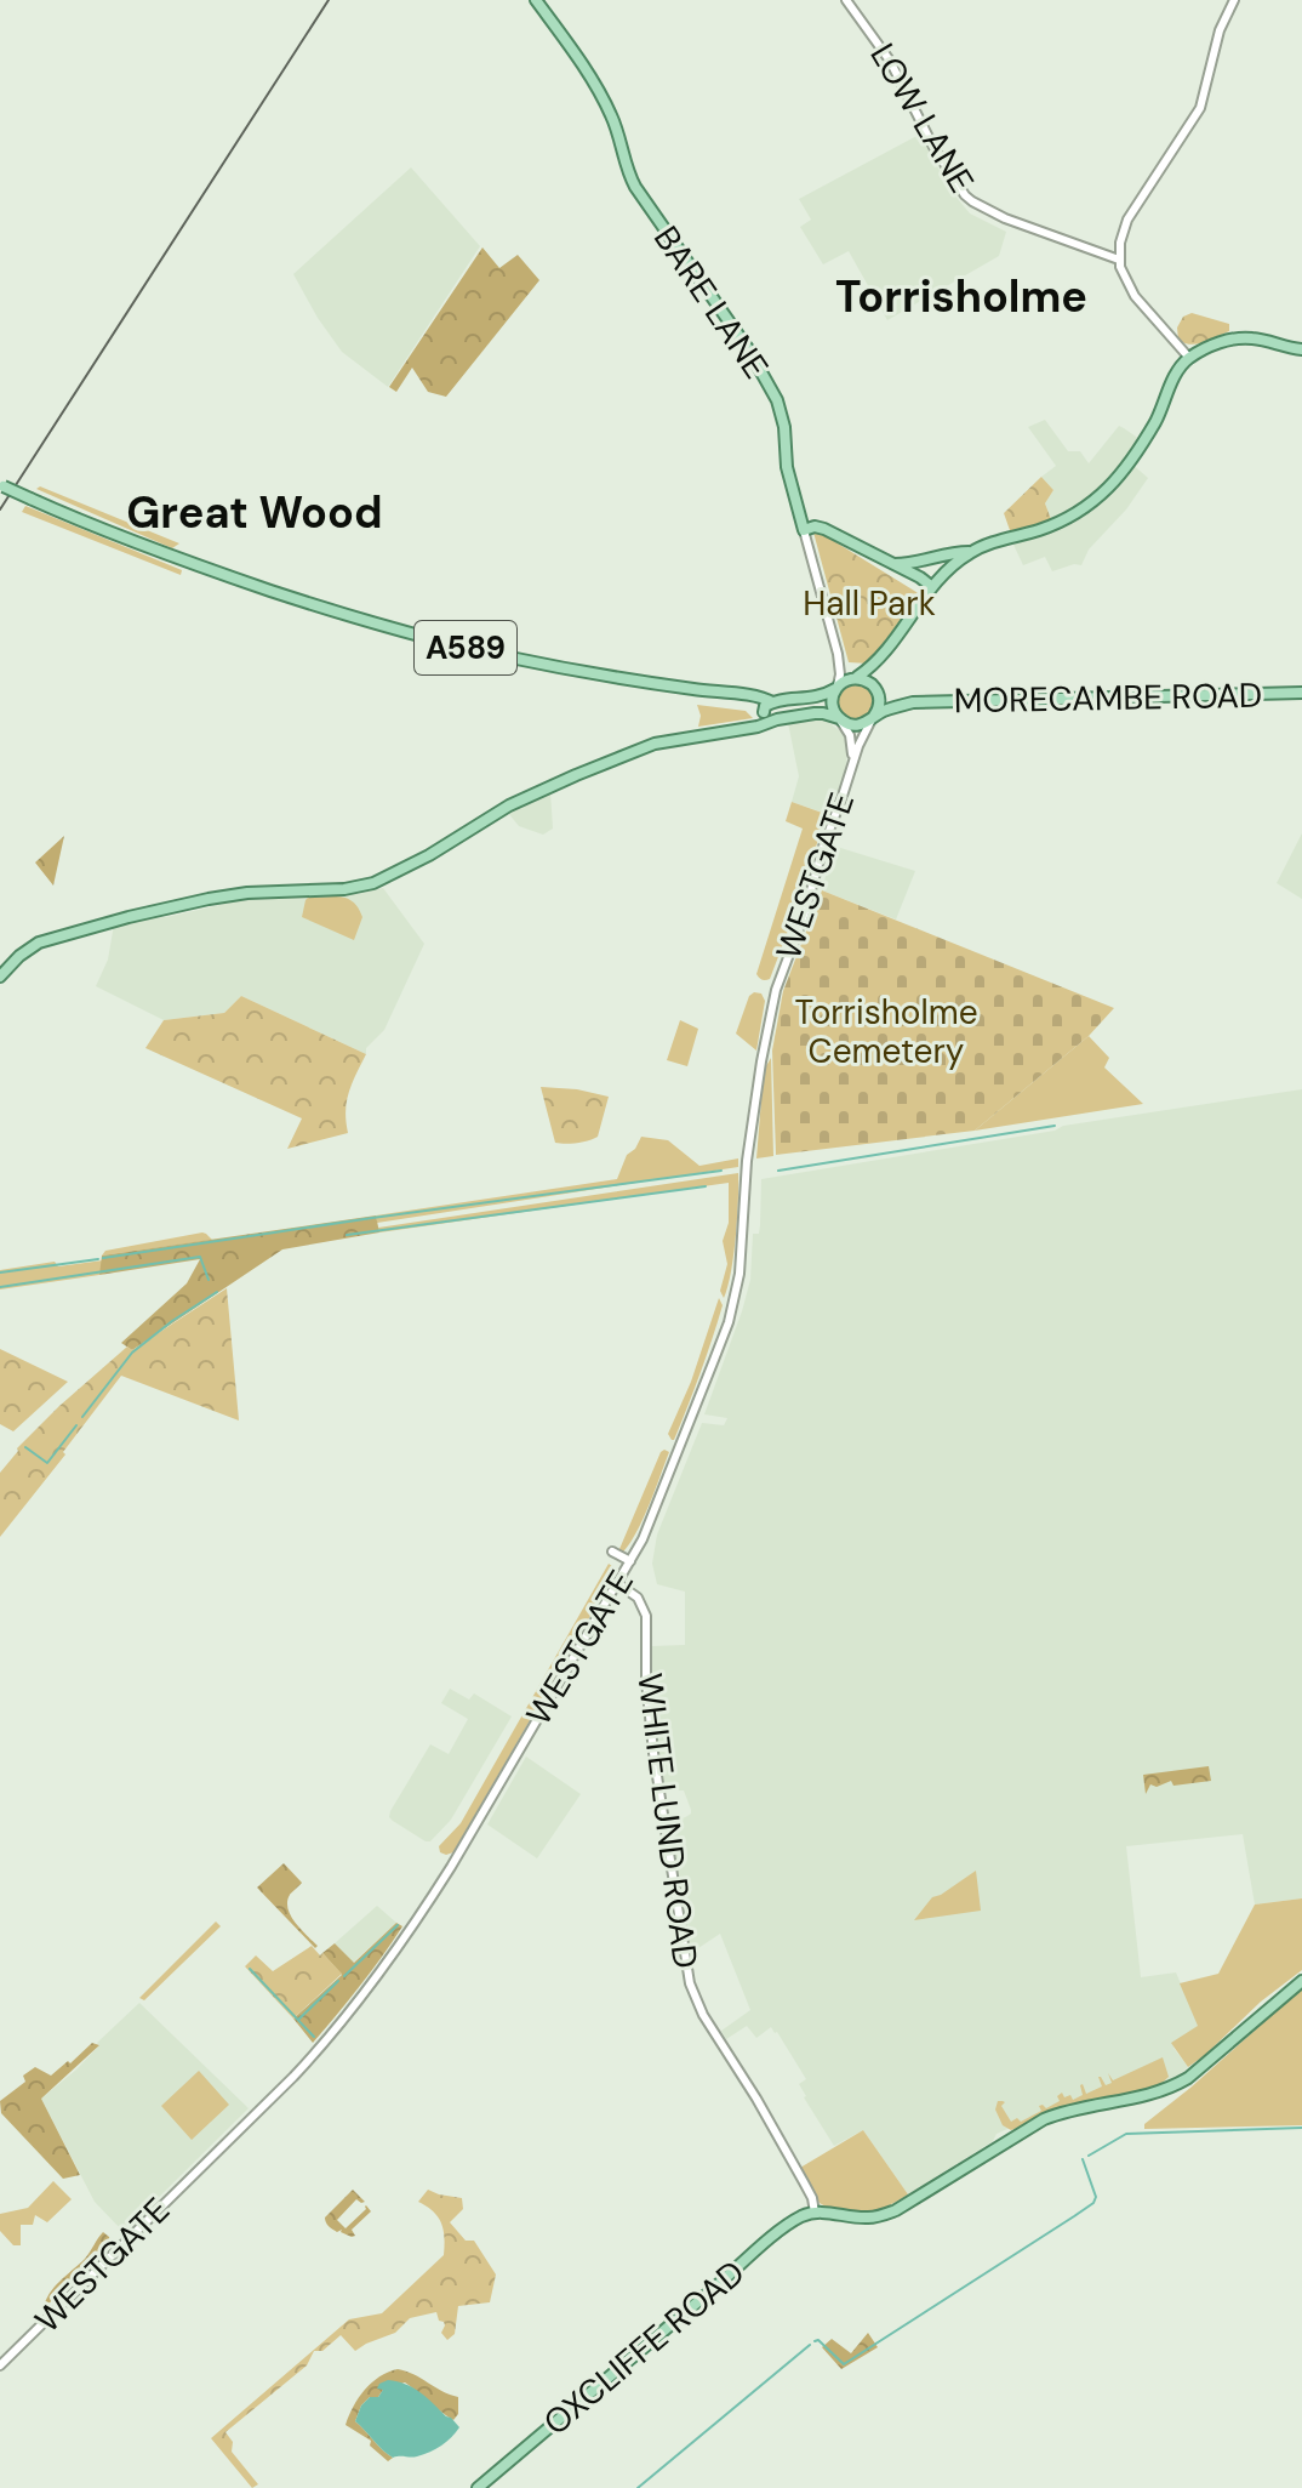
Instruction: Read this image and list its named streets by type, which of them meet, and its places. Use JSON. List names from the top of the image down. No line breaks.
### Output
{"streets":{"main road":["BARE LANE","A589","MORECAMBE ROAD","OXCLIFFE ROAD"],"street":["LOW LANE","WESTGATE","WHITE LUND ROAD"]},"crossings":[["A589","MORECAMBE ROAD"],["A589","WESTGATE"],["MORECAMBE ROAD","WESTGATE"],["WESTGATE","WHITE LUND ROAD"],["WHITE LUND ROAD","OXCLIFFE ROAD"]],"districts":["Torrisholme","Great Wood"],"parks":["Hall Park","Torrisholme Cemetery"]}
